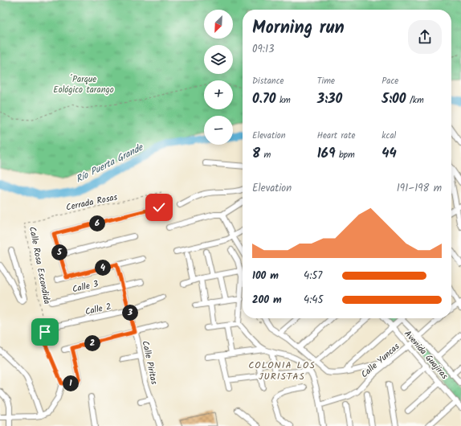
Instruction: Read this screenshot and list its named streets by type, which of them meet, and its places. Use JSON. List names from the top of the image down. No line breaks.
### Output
{"streets":{"street":["Calle 3","Calle 2","Avenida Guajiras","Calle Yuncas","Calle Piritas"],"path":["Cerrada Rosas","Calle Rosa Escondida"]},"crossings":[["Cerrada Rosas","Calle Rosa Escondida"],["Calle 3","Calle Piritas"],["Calle 2","Calle Piritas"],["Avenida Guajiras","Calle Yuncas"]],"districts":["COLONIA LOS JURISTAS"],"water":["Río Puerta Grande"],"parks":["´Parque Eológico tarango"],"north":"bottom left","page":{"map_buttons":["+","−"],"heading":["Morning run","09:13"],"stats":[["Distance","0.70 km"],["Time","3:30"],["Pace","5:00 /km"],["Elevation","8 m"],["Heart rate","169 bpm"],["kcal","44"]],"chart":["Elevation","191–198 m"],"pins":["6","5","4","3","2","1"],"list":[{"name":"100 m","note":"4:57"},{"name":"200 m","note":"4:45"}]}}
